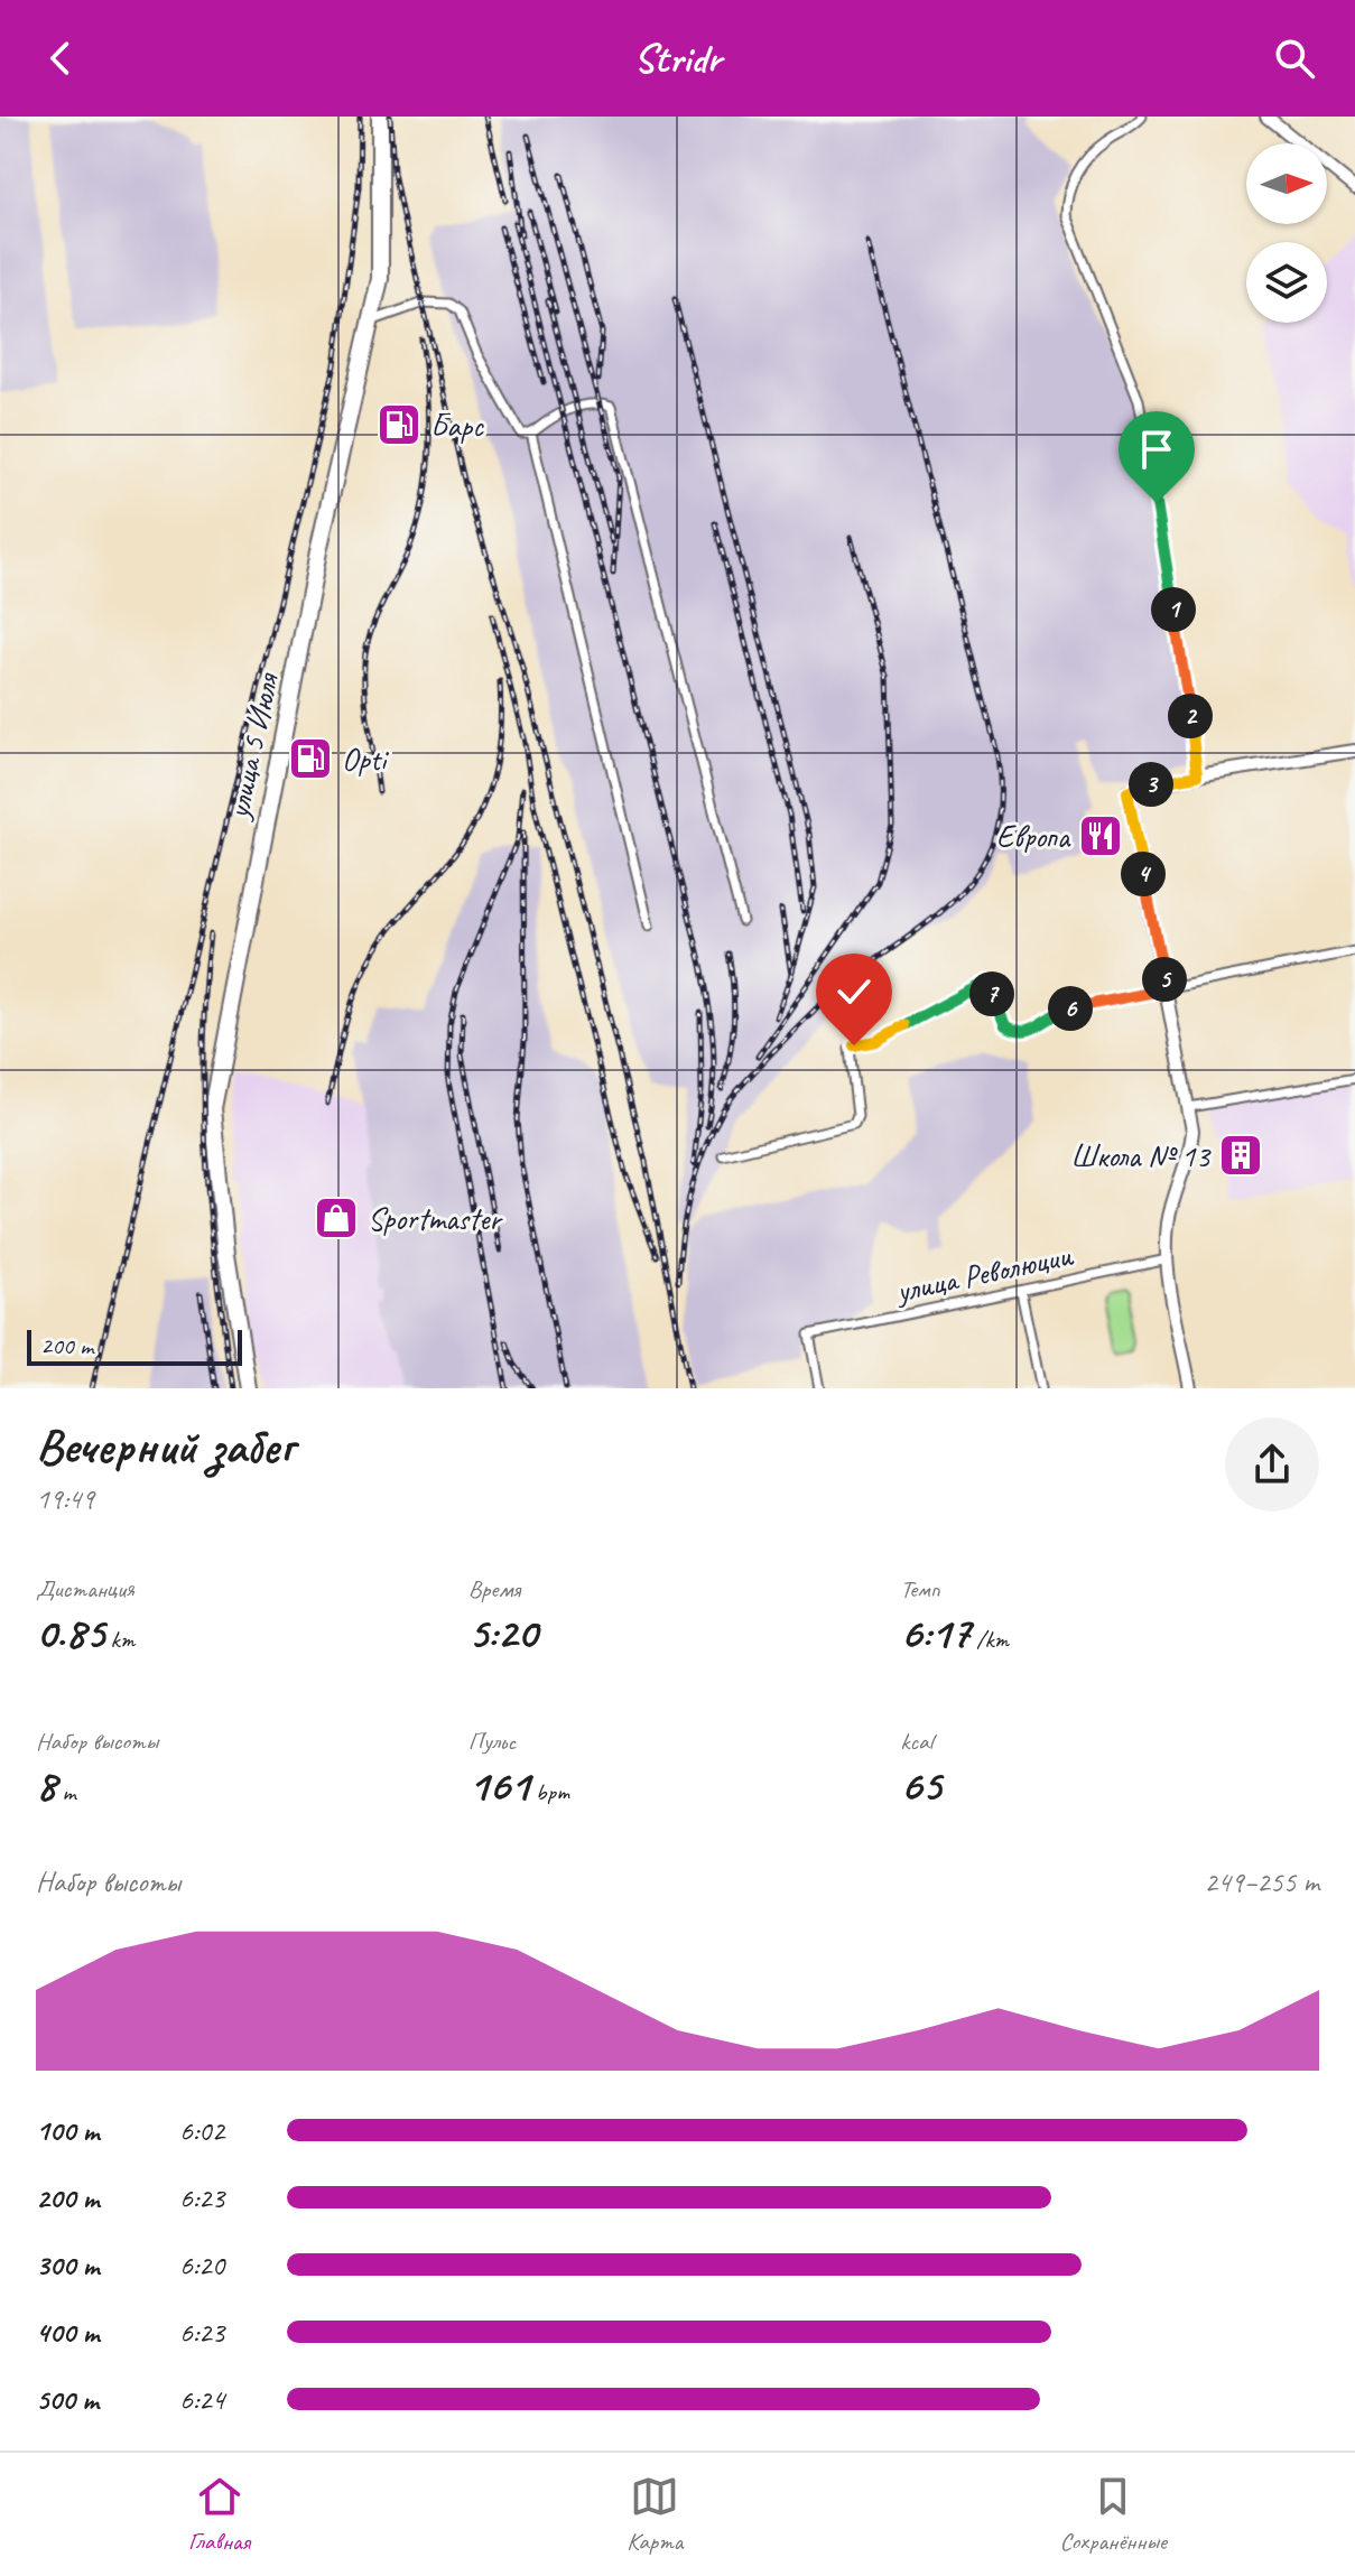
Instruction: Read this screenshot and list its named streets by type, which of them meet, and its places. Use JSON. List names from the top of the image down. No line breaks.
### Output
{"streets":{"highway":["улица 5 Июля"],"street":["улица Революции"]},"places":{"fuel station":["Барс","Opti"],"restaurant":["Европа"],"building":["Школа № 13"],"shop":["Sportmaster"]},"scale_bar":"200 m","north":"right","page":{"header":"Stridr","pins":["1","2","3","4","5","7","6"],"scale":"200 m","heading":["Вечерний забег","19:49"],"stats":[["Дистанция","0.85 km"],["Время","5:20"],["Темп","6:17 /km"],["Набор высоты","8 m"],["Пульс","161 bpm"],["kcal","65"]],"chart":["Набор высоты","249–255 m"],"list":[{"name":"100 m","note":"6:02"},{"name":"200 m","note":"6:23"},{"name":"300 m","note":"6:20"},{"name":"400 m","note":"6:23"},{"name":"500 m","note":"6:24"}],"tabs":["Главная","Карта","Сохранённые"]}}
